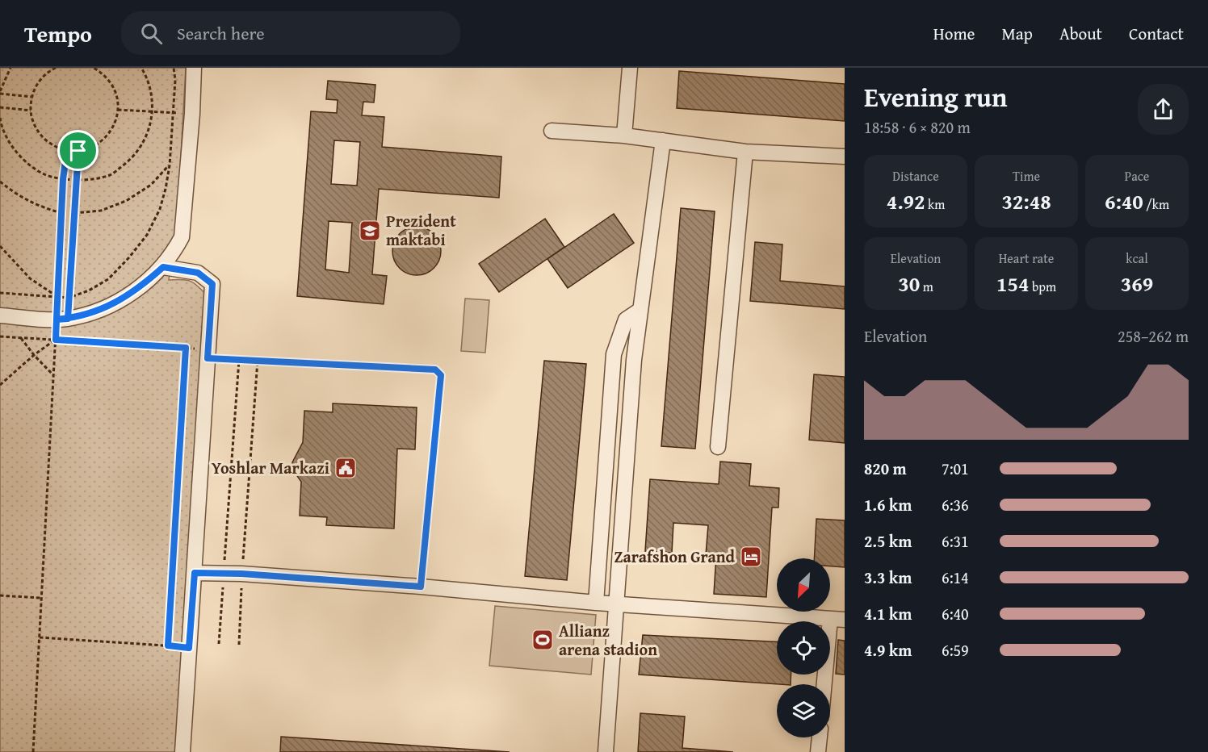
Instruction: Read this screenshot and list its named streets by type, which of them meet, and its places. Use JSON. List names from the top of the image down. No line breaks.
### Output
{"places":{"school or university":["Prezident maktabi"],"public building":["Yoshlar Markazi"],"hotel":["Zarafshon Grand"],"sports":["Allianz arena stadion"]},"north":"bottom left","page":{"header":"Tempo","search":"Search here","nav":["Home","Map","About","Contact"],"heading":["Evening run","18:58 · 6 × 820 m"],"stats":[["Distance","4.92 km"],["Time","32:48"],["Pace","6:40 /km"],["Elevation","30 m"],["Heart rate","154 bpm"],["kcal","369"]],"chart":["Elevation","258–262 m"],"list":[{"name":"820 m","note":"7:01"},{"name":"1.6 km","note":"6:36"},{"name":"2.5 km","note":"6:31"},{"name":"3.3 km","note":"6:14"},{"name":"4.1 km","note":"6:40"},{"name":"4.9 km","note":"6:59"}]}}
